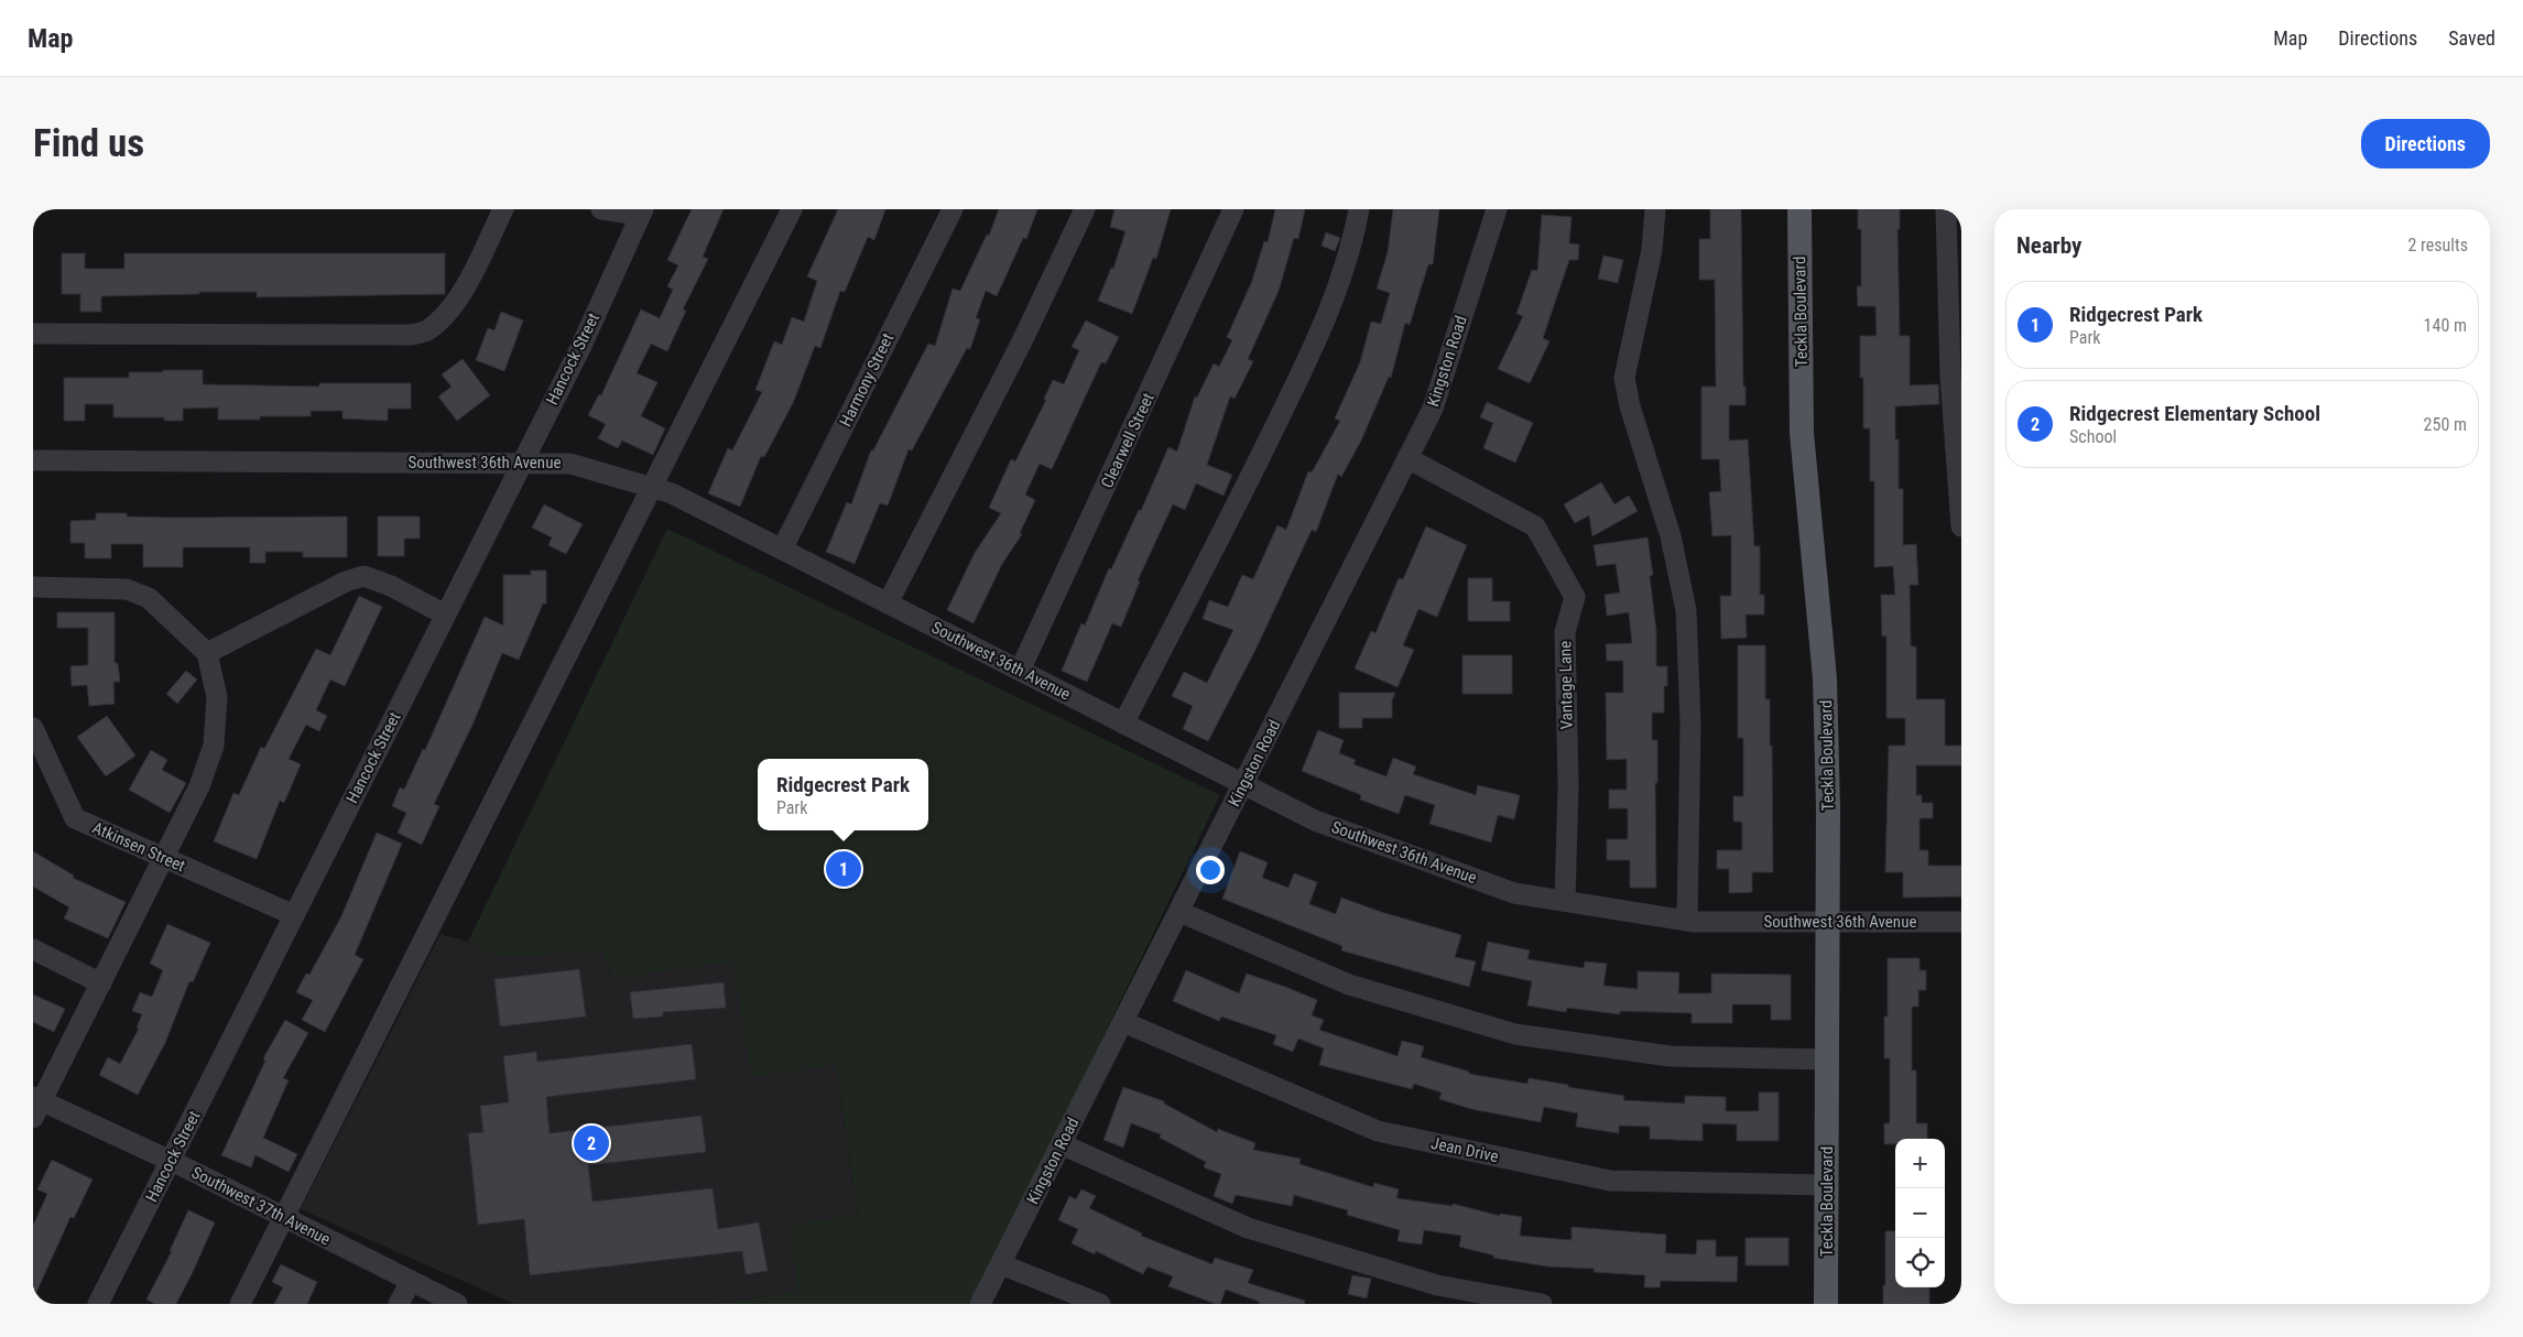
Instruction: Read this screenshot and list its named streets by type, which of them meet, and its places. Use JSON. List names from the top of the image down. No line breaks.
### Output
{"streets":{"main road":["Teckla Boulevard"],"street":["Hancock Street","Kingston Road","Harmony Street","Clearwell Street","Southwest 36th Avenue","Vantage Lane","Atkinsen Street","Jean Drive","Southwest 37th Avenue"]},"crossings":[["Teckla Boulevard","Southwest 36th Avenue"],["Teckla Boulevard","Jean Drive"],["Hancock Street","Southwest 36th Avenue"],["Hancock Street","Atkinsen Street"],["Hancock Street","Southwest 37th Avenue"],["Kingston Road","Southwest 36th Avenue"],["Kingston Road","Vantage Lane"],["Kingston Road","Jean Drive"],["Harmony Street","Southwest 36th Avenue"],["Clearwell Street","Southwest 36th Avenue"],["Southwest 36th Avenue","Vantage Lane"]],"page":{"header":"Map","nav":["Map","Directions","Saved"],"buttons":"Directions","title":"Find us","heading":["Nearby","2 results"],"list":[{"mark":"1","name":"Ridgecrest Park","note":"Park","value":"140 m"},{"mark":"2","name":"Ridgecrest Elementary School","note":"School","value":"250 m"}],"popup":["Ridgecrest Park","Park"],"pins":["1","2"],"map_buttons":["+","−"]}}
